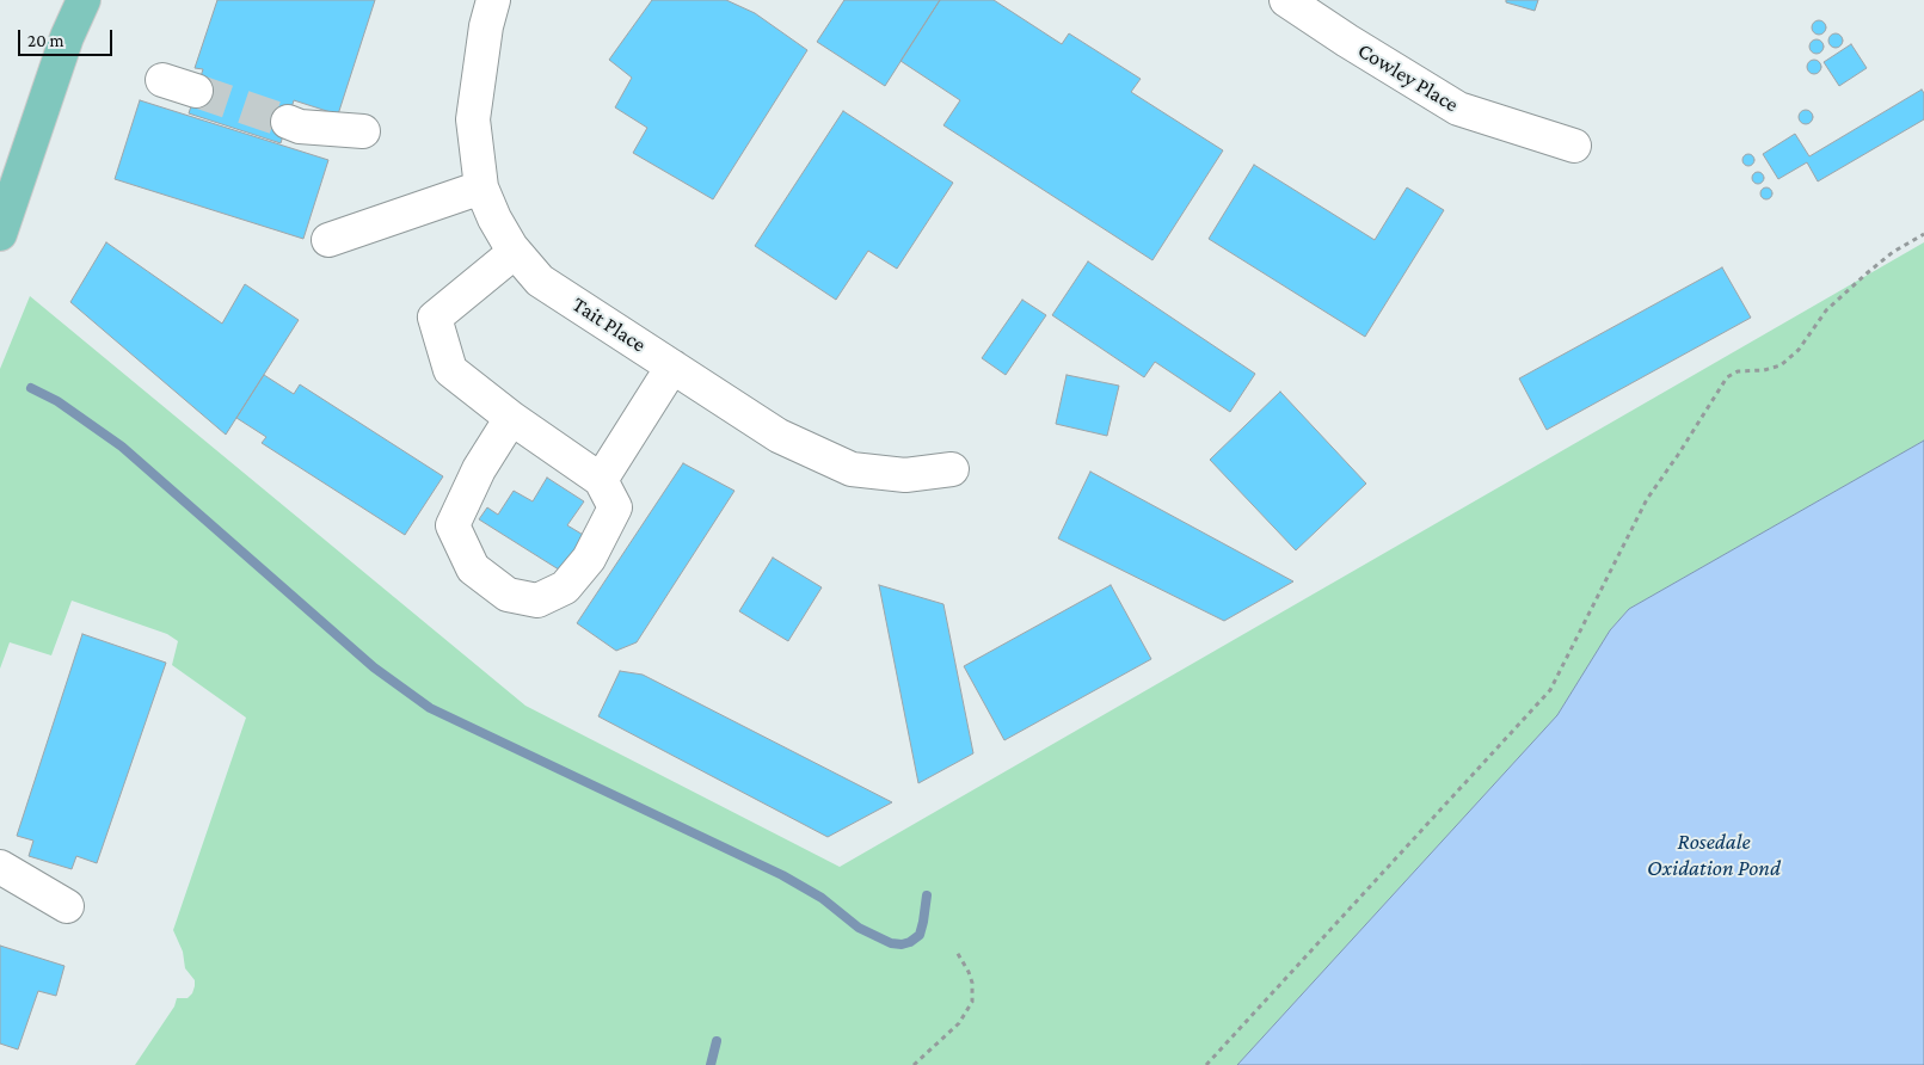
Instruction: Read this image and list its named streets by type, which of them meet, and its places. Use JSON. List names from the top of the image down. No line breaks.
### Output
{"streets":{"street":["Cowley Place","Tait Place"]},"water":["Rosedale Oxidation Pond"],"scale_bar":"20 m"}
